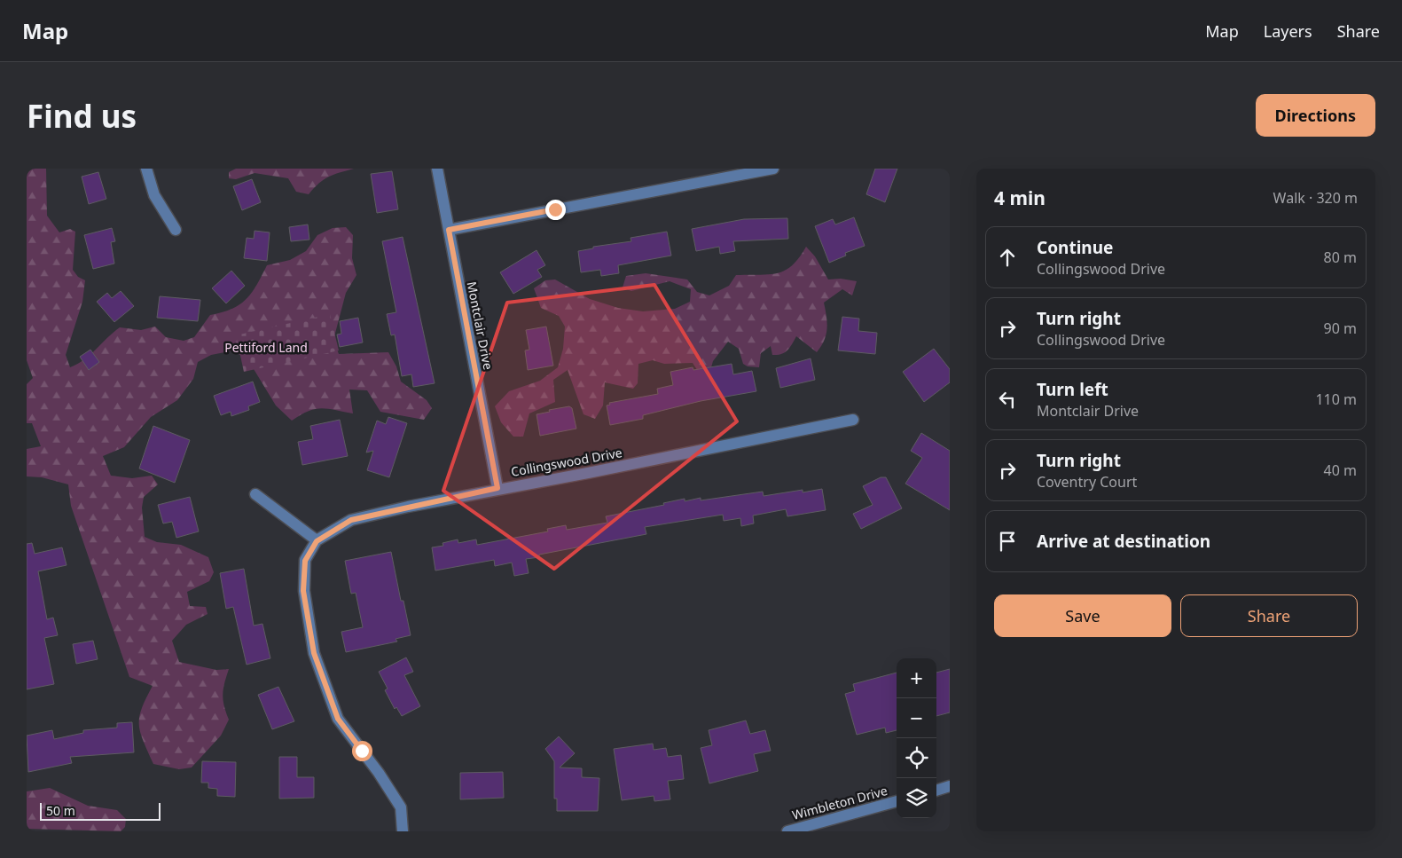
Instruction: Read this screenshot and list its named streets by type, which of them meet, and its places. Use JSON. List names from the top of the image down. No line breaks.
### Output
{"streets":{"street":["Montclair Drive","Collingswood Drive","Wimbleton Drive"]},"crossings":[["Montclair Drive","Collingswood Drive"]],"parks":["Pettiford Land"],"scale_bar":"50 m","page":{"header":"Map","nav":["Map","Layers","Share"],"buttons":["Directions",["Save","Share"]],"title":"Find us","heading":["4 min","Walk · 320 m"],"list":[["Continue","Collingswood Drive","80 m"],["Turn right","Collingswood Drive","90 m"],["Turn left","Montclair Drive","110 m"],["Turn right","Coventry Court","40 m"],"Arrive at destination"],"map_buttons":["+","−"],"scale":"50 m"}}
